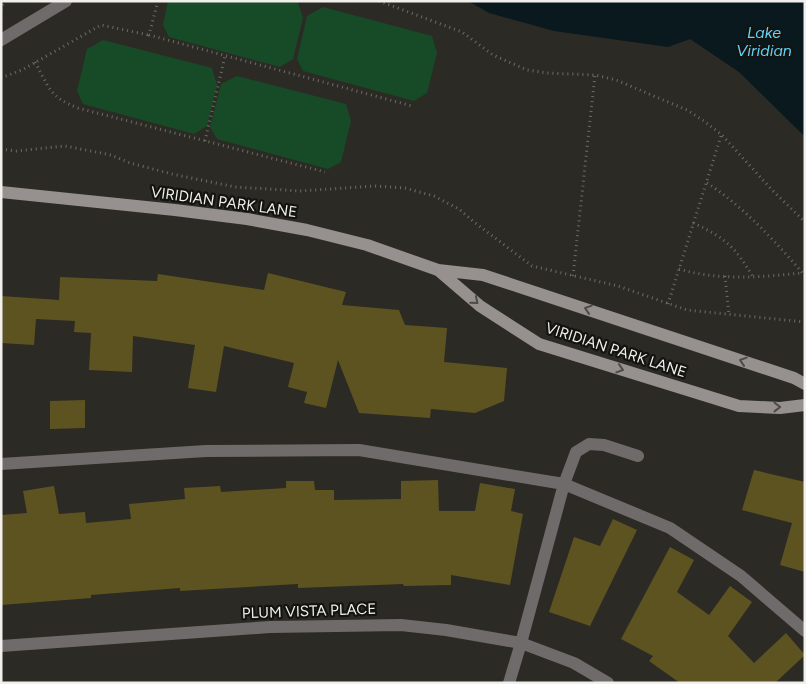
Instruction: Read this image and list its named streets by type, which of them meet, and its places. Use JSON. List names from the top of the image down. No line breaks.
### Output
{"streets":{"street":["VIRIDIAN PARK LANE","PLUM VISTA PLACE"]},"water":["Lake Viridian"]}
